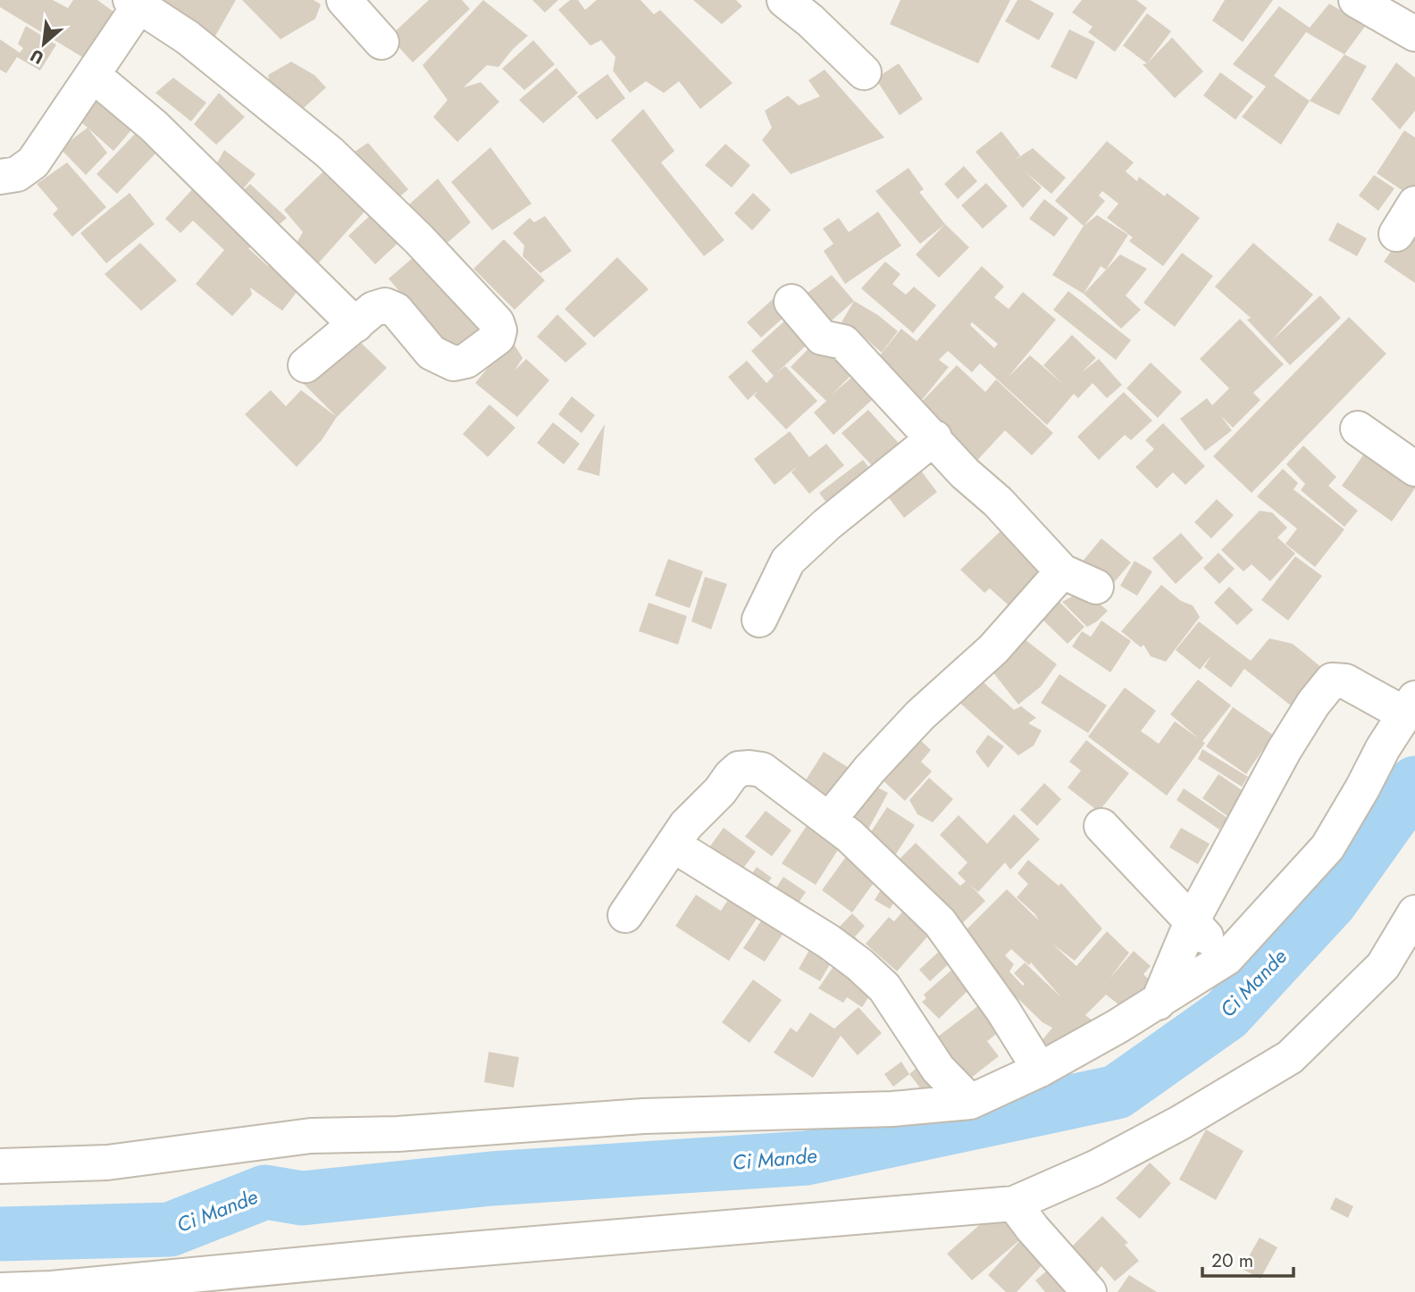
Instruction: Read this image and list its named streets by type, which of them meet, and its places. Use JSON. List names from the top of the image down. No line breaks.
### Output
{"water":["Ci Mande"],"scale_bar":"20 m","north":"bottom left"}
